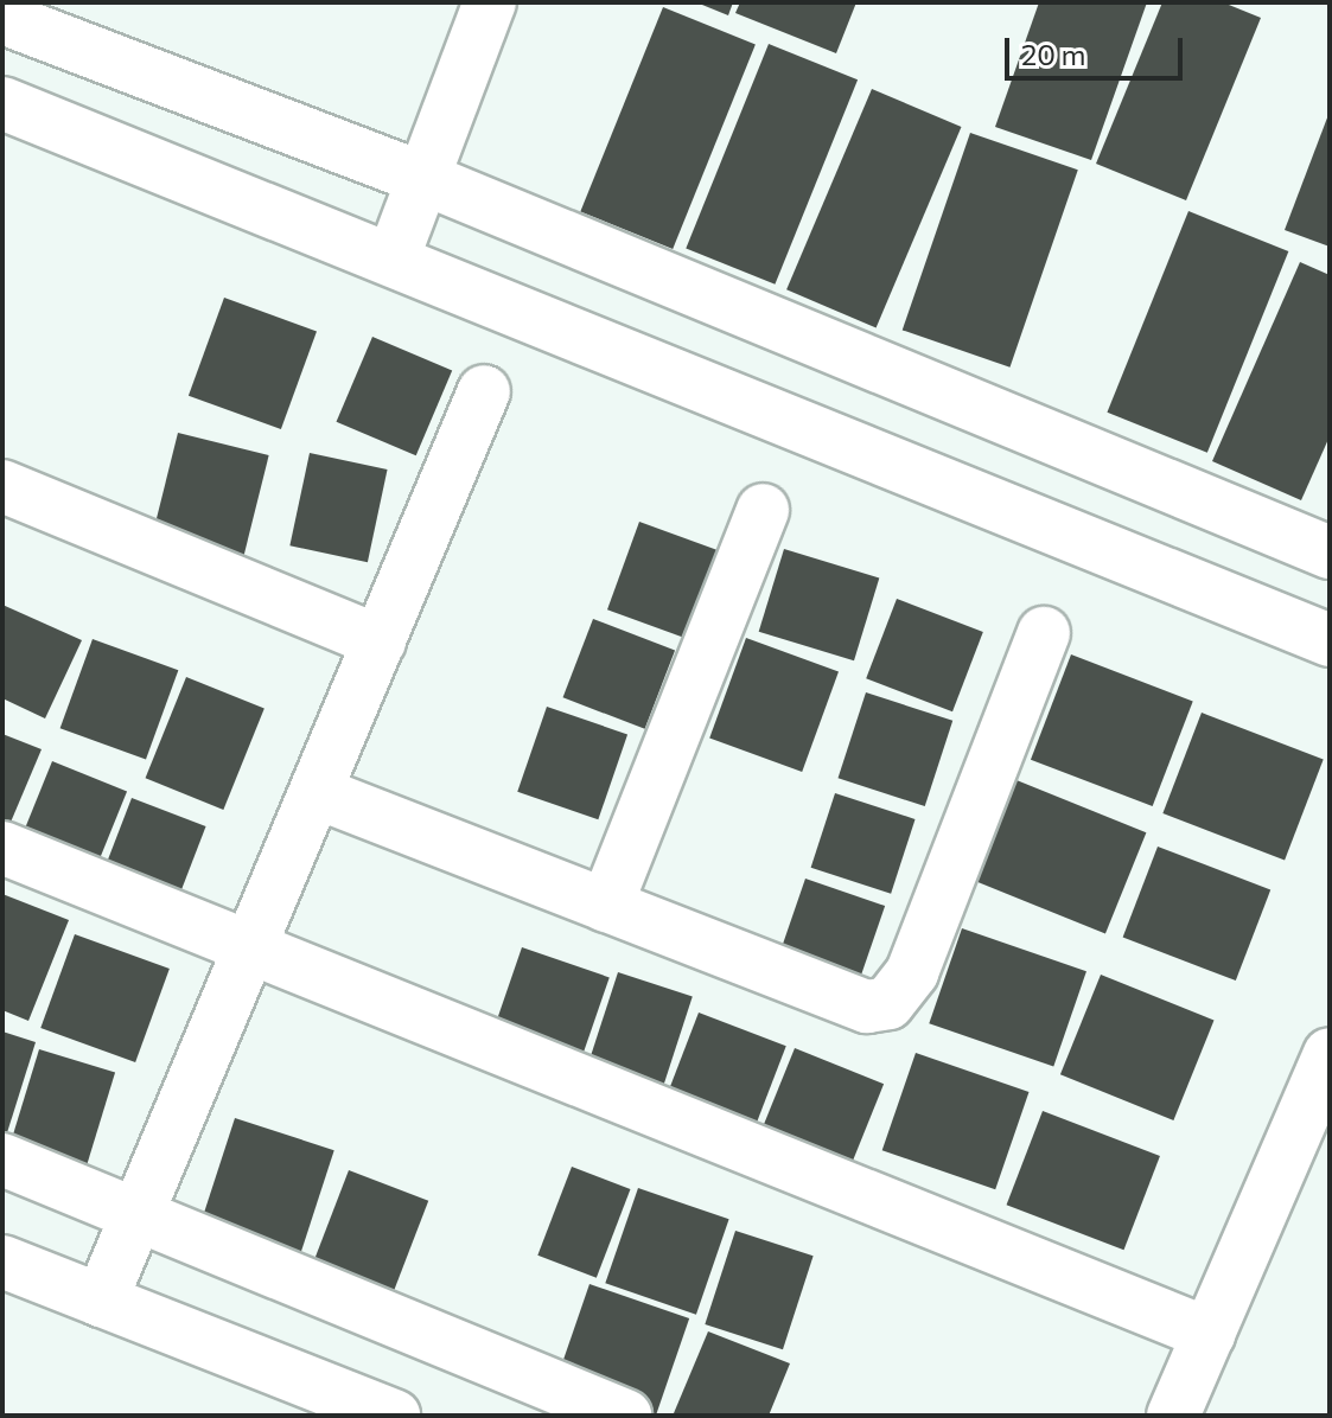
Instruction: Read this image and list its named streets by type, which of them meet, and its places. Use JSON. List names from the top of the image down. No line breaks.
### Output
{"scale_bar":"20 m"}
